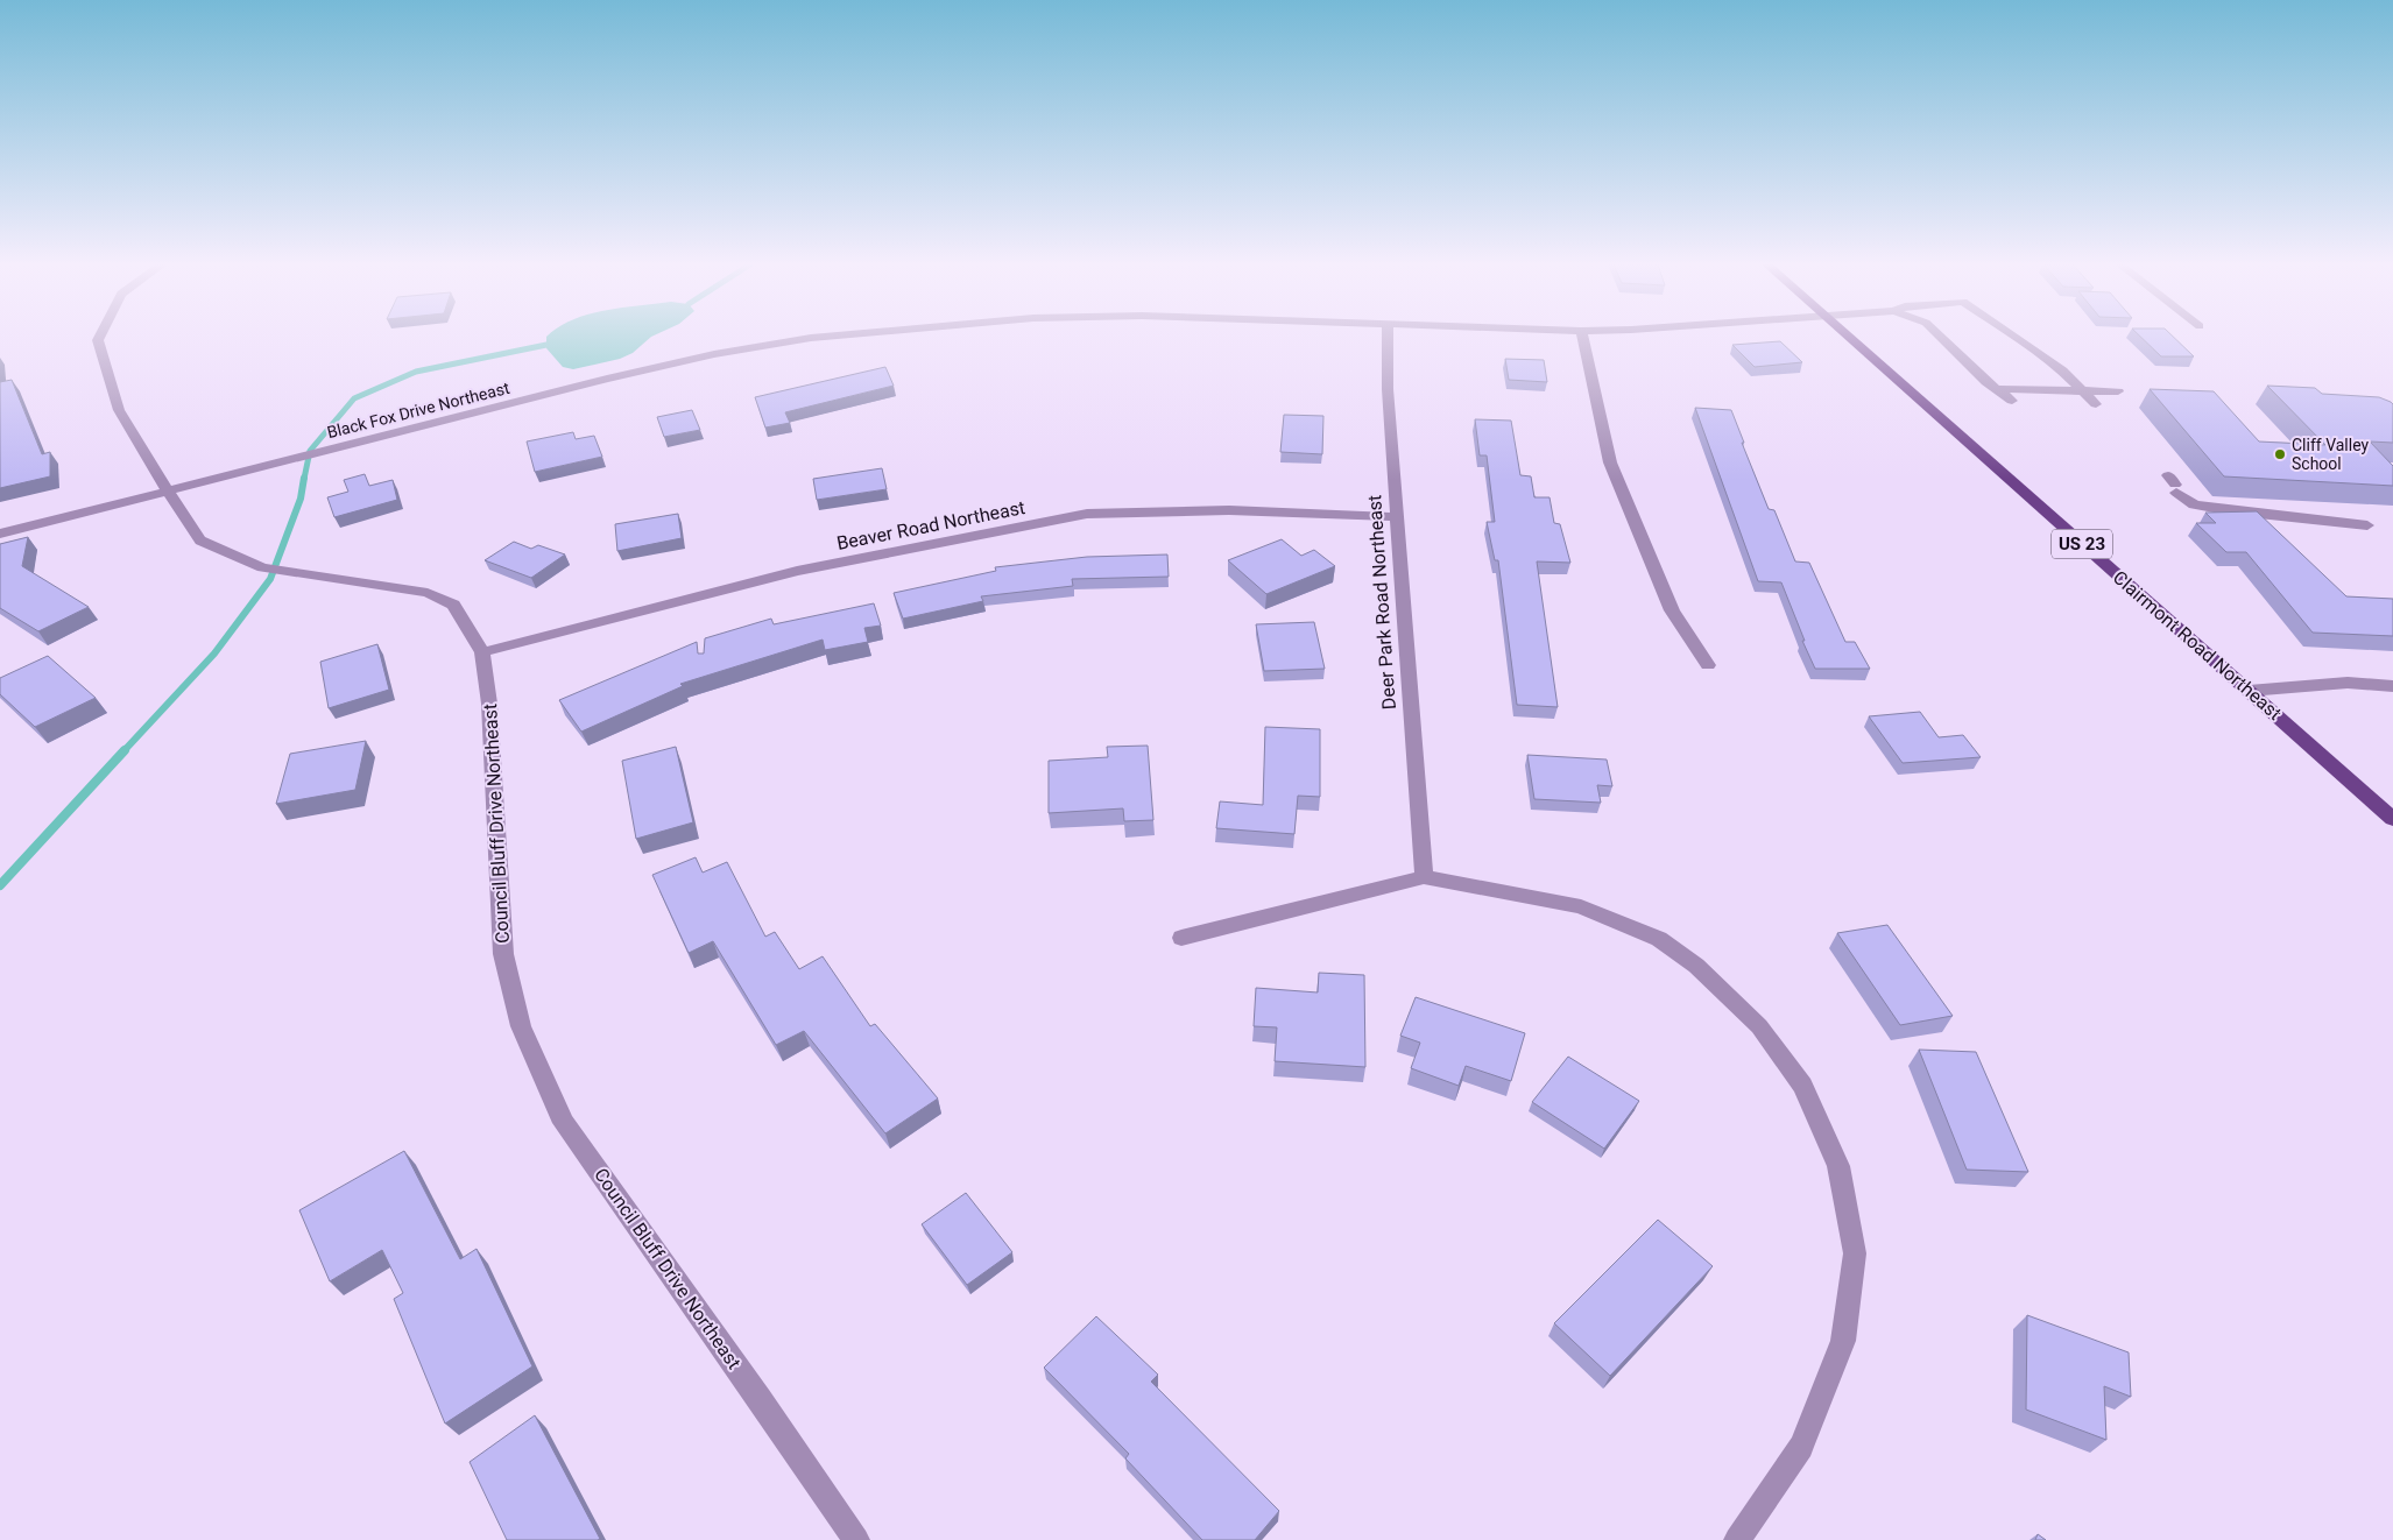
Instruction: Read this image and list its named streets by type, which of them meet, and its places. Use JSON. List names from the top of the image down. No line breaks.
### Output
{"streets":{"main road":["US 23","Clairmont Road Northeast"],"street":["Black Fox Drive Northeast","Beaver Road Northeast","Deer Park Road Northeast","Council Bluff Drive Northeast"]},"crossings":[["Black Fox Drive Northeast","Council Bluff Drive Northeast"],["Beaver Road Northeast","Deer Park Road Northeast"],["Beaver Road Northeast","Council Bluff Drive Northeast"]],"places":["Cliff Valley School"]}
